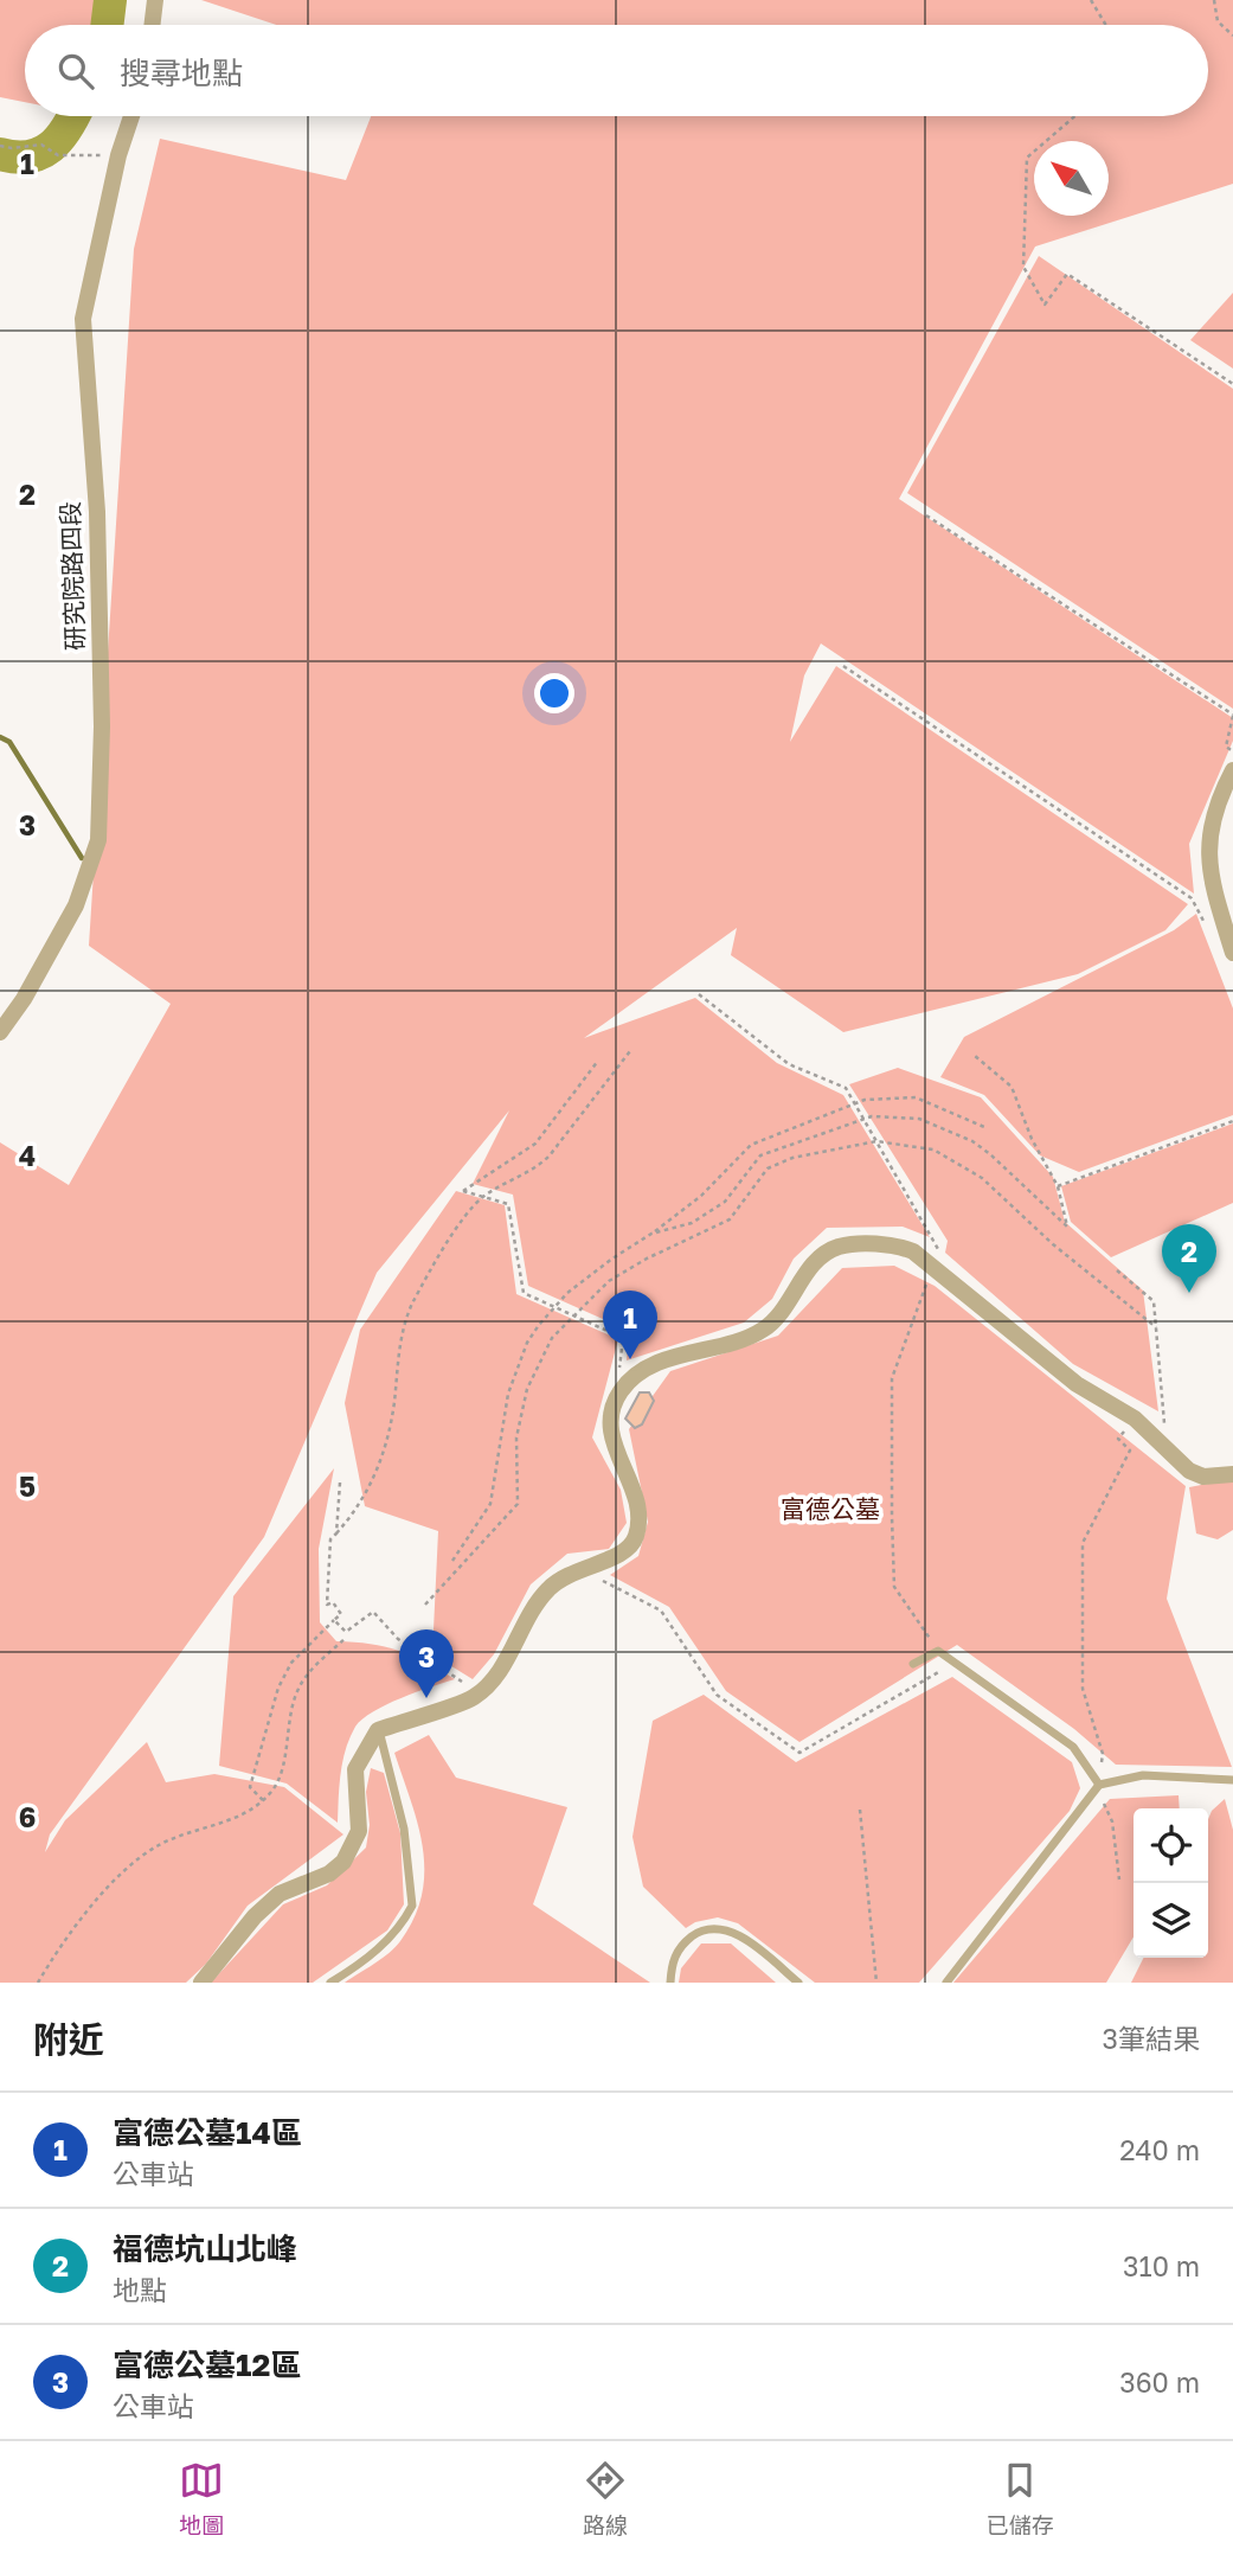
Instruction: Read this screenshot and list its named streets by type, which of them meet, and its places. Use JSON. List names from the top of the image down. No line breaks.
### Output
{"streets":{"street":["研究院路四段"]},"parks":["富德公墓"],"north":"top left","page":{"search":"搜尋地點","pins":["2","1","3"],"heading":["附近","3筆結果"],"list":[{"mark":"1","name":"富德公墓14區","note":"公車站","value":"240 m"},{"mark":"2","name":"福德坑山北峰","note":"地點","value":"310 m"},{"mark":"3","name":"富德公墓12區","note":"公車站","value":"360 m"}],"nav":["地圖","路線","已儲存"]},"grid":{"rows":["1","2","3","4","5","6"]}}
